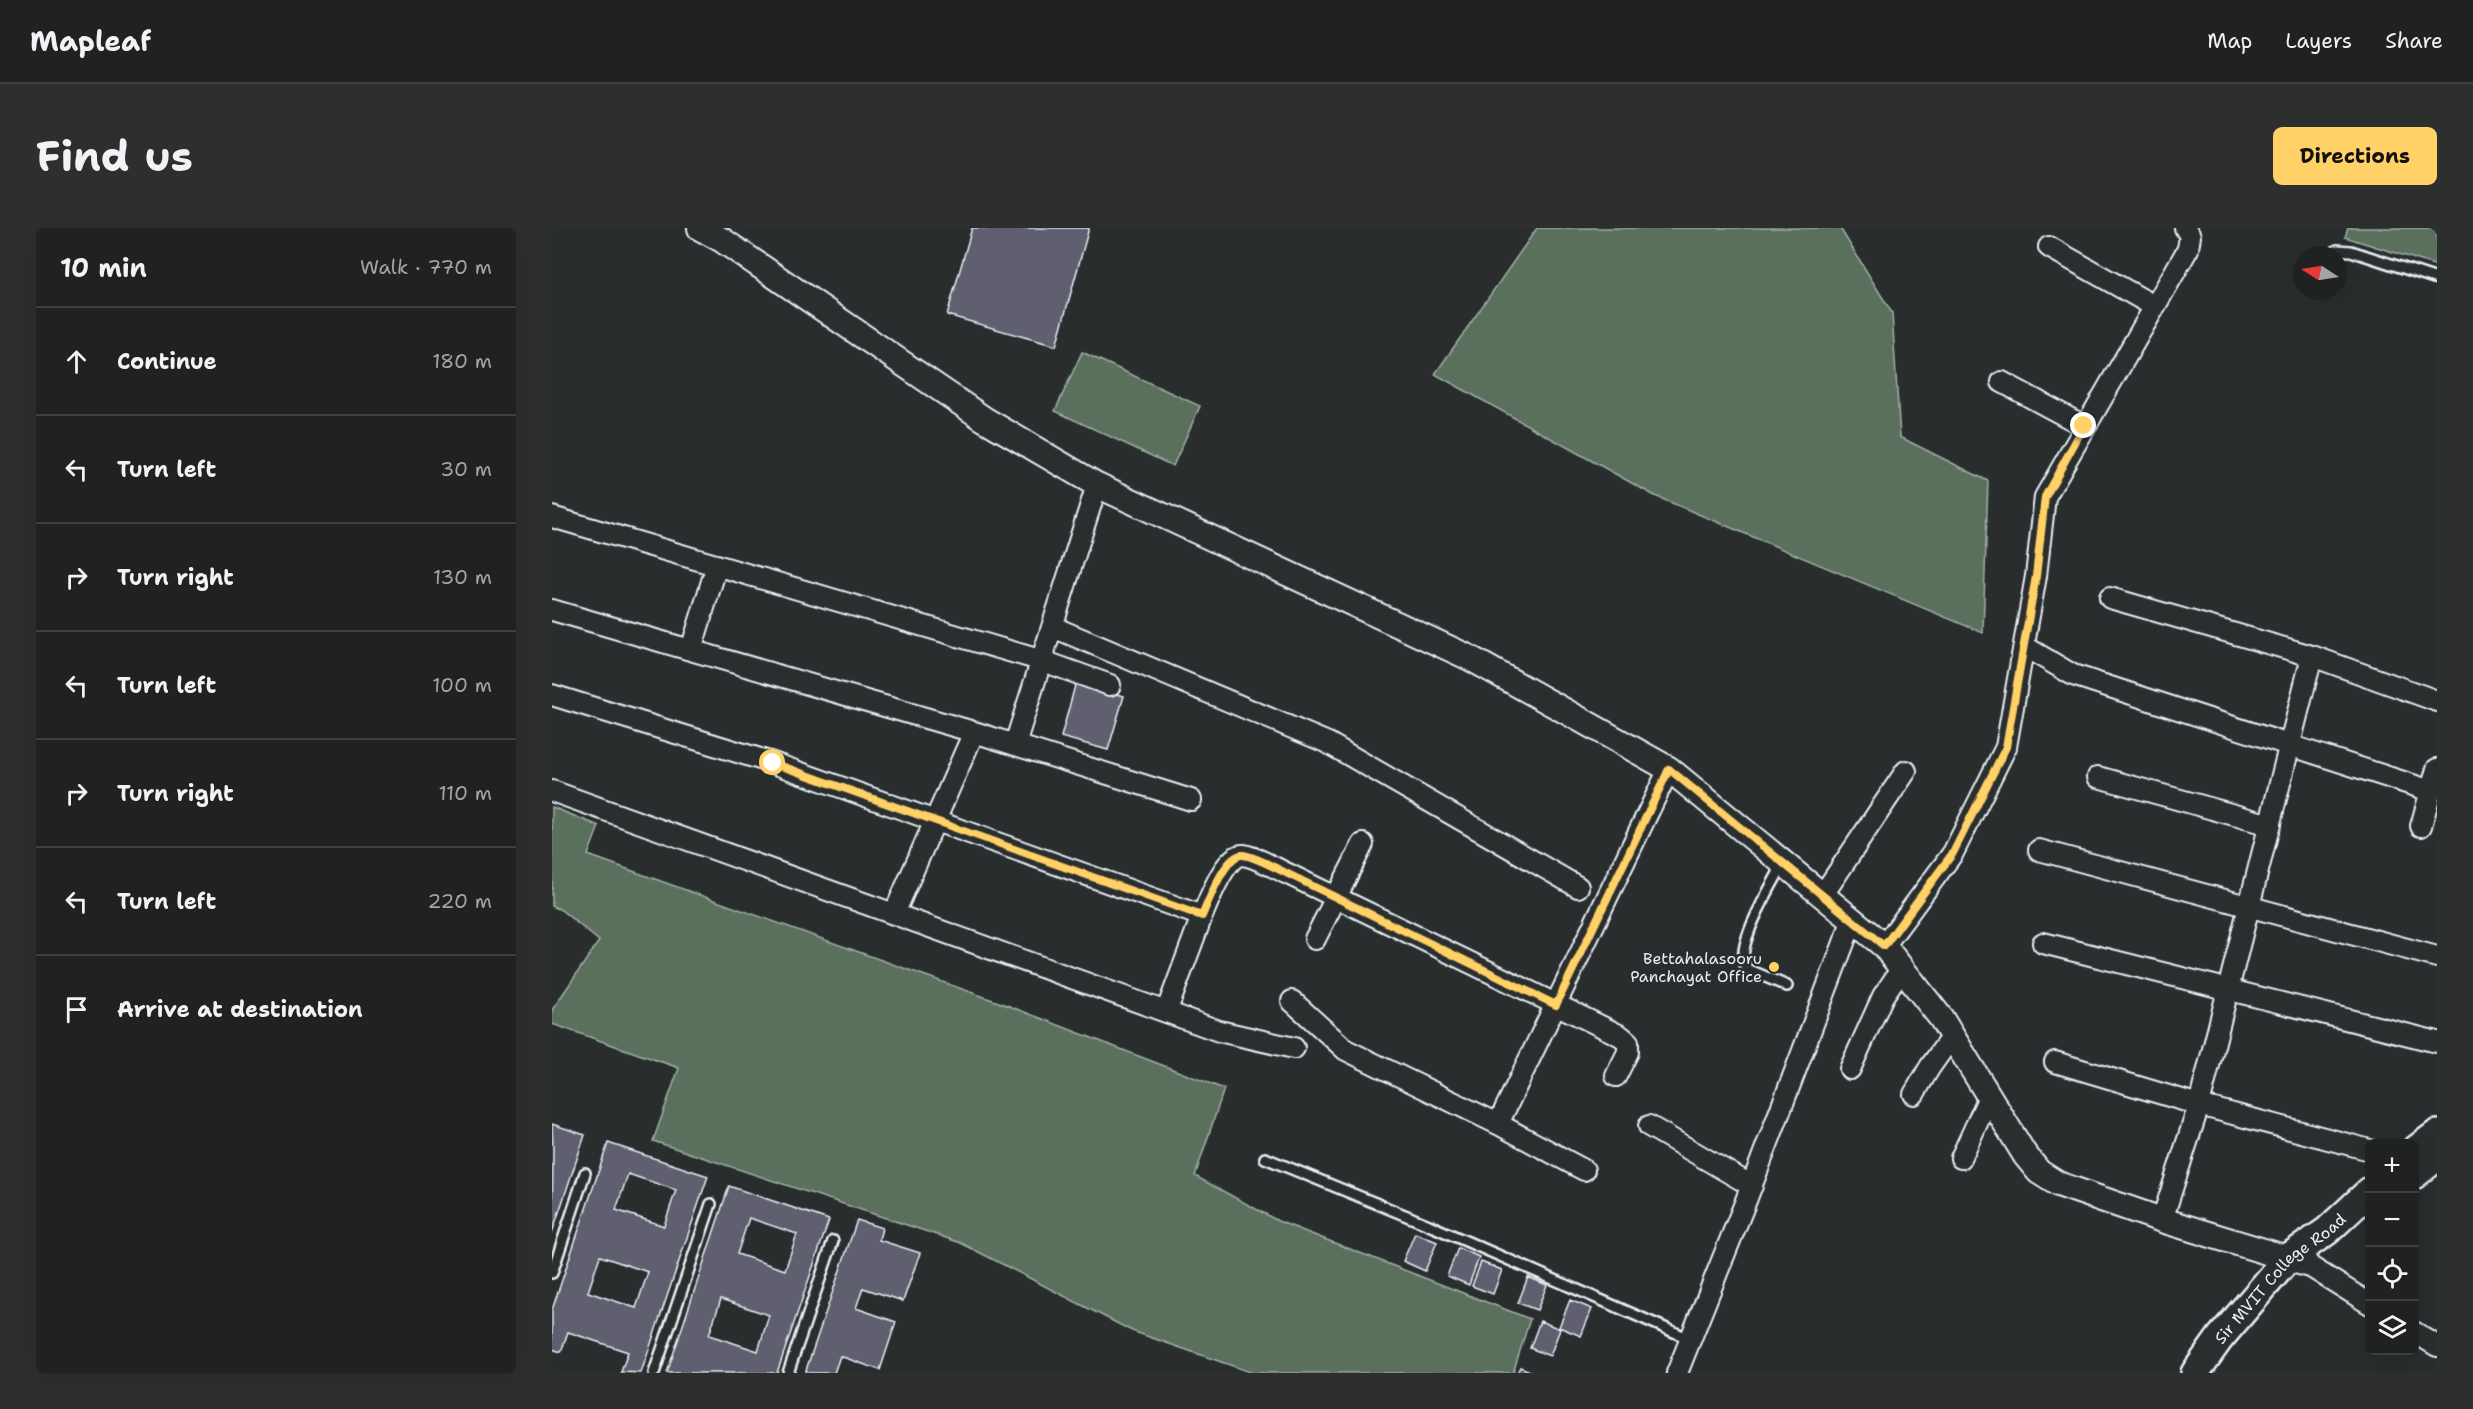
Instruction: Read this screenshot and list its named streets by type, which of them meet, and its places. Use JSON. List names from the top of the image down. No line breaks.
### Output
{"streets":{"main road":["Sir MVIT College Road"]},"places":["Bettahalasooru Panchayat Office"],"north":"left","page":{"header":"Mapleaf","nav":["Map","Layers","Share"],"buttons":"Directions","title":"Find us","heading":["10 min","Walk · 770 m"],"list":[["Continue","180 m"],["Turn left","30 m"],["Turn right","130 m"],["Turn left","100 m"],["Turn right","110 m"],["Turn left","220 m"],"Arrive at destination"],"map_buttons":["+","−"]}}
